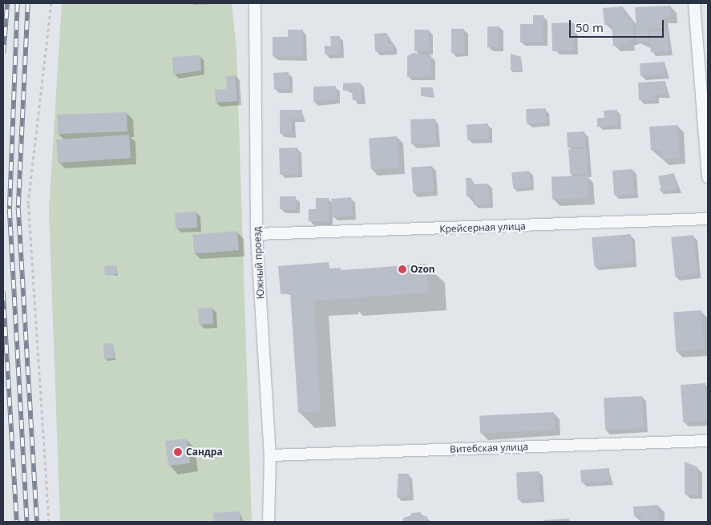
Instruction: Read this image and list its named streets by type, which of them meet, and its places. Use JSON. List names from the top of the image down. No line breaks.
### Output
{"streets":{"street":["Крейсерная улица","Южный проезд","Витебская улица"]},"crossings":[["Крейсерная улица","Южный проезд"],["Южный проезд","Витебская улица"]],"places":["Ozon","Сандра"],"scale_bar":"50 m"}
